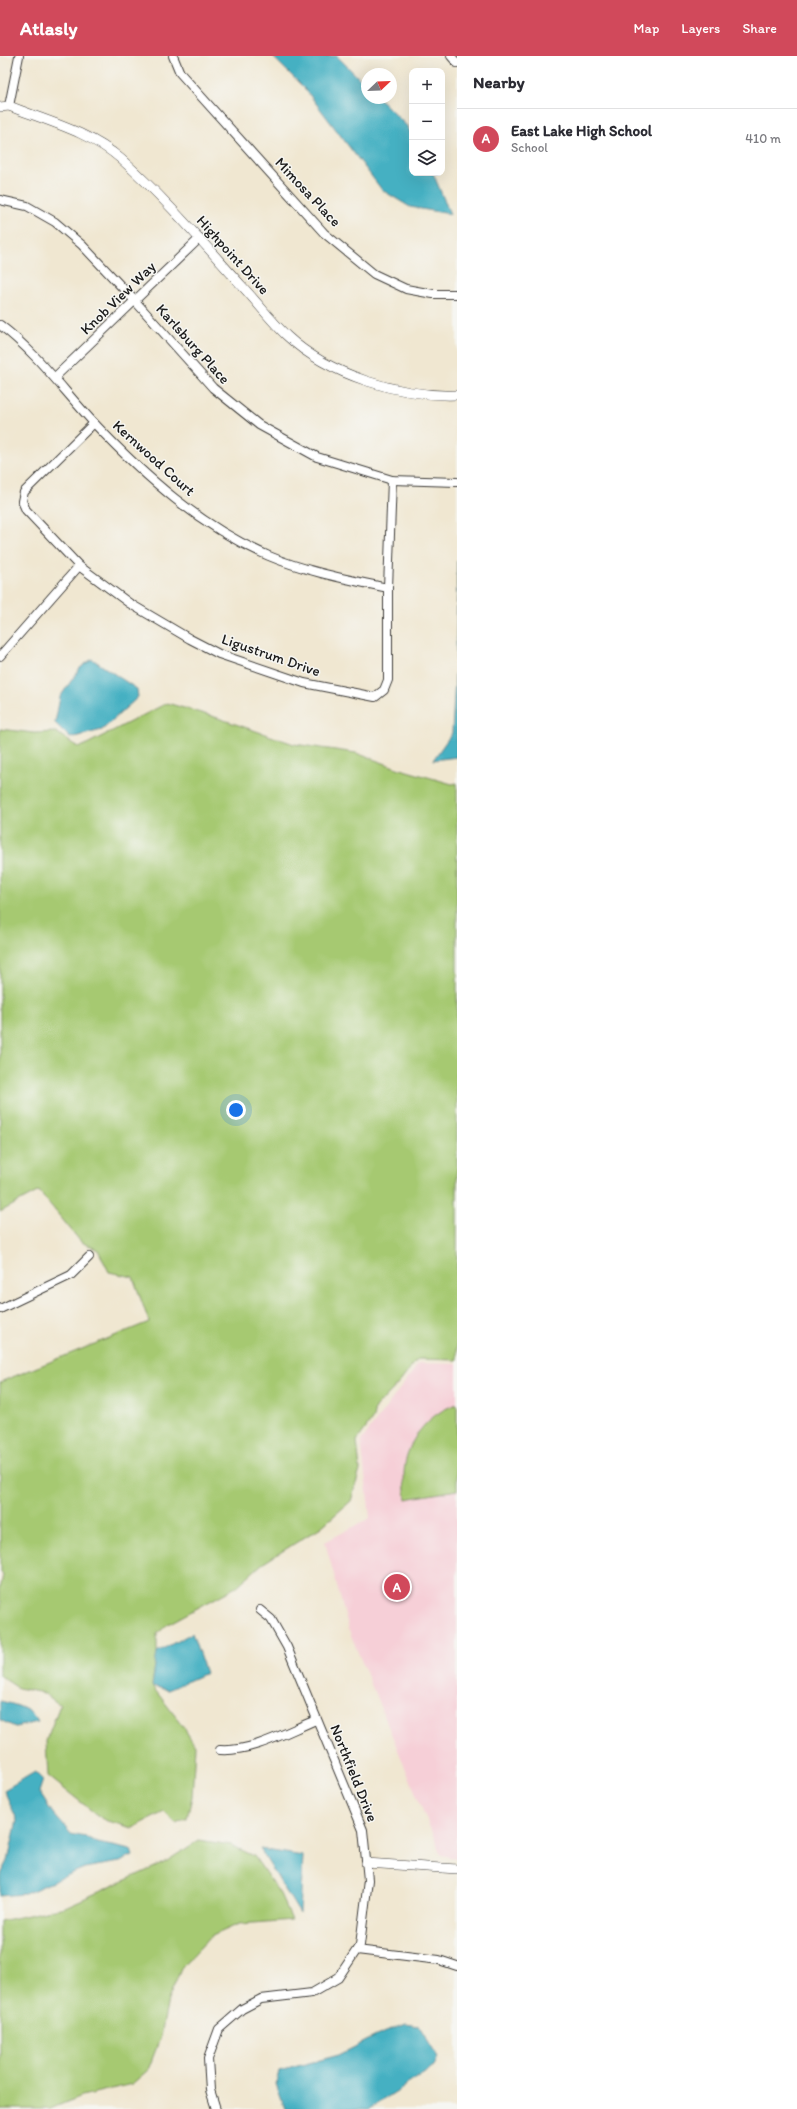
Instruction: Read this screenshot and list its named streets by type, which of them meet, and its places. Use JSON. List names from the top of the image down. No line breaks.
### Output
{"streets":{"street":["Mimosa Place","Highpoint Drive","Knob View Way","Karlsburg Place","Kernwood Court","Ligustrum Drive","Northfield Drive"]},"crossings":[["Highpoint Drive","Knob View Way"],["Knob View Way","Karlsburg Place"],["Knob View Way","Kernwood Court"],["Karlsburg Place","Ligustrum Drive"],["Kernwood Court","Ligustrum Drive"]],"north":"top right","page":{"header":"Atlasly","nav":["Map","Layers","Share"],"heading":"Nearby","map_buttons":["+","−"],"list":[{"mark":"A","name":"East Lake High School","note":"School","value":"410 m"}],"pins":"A"}}
